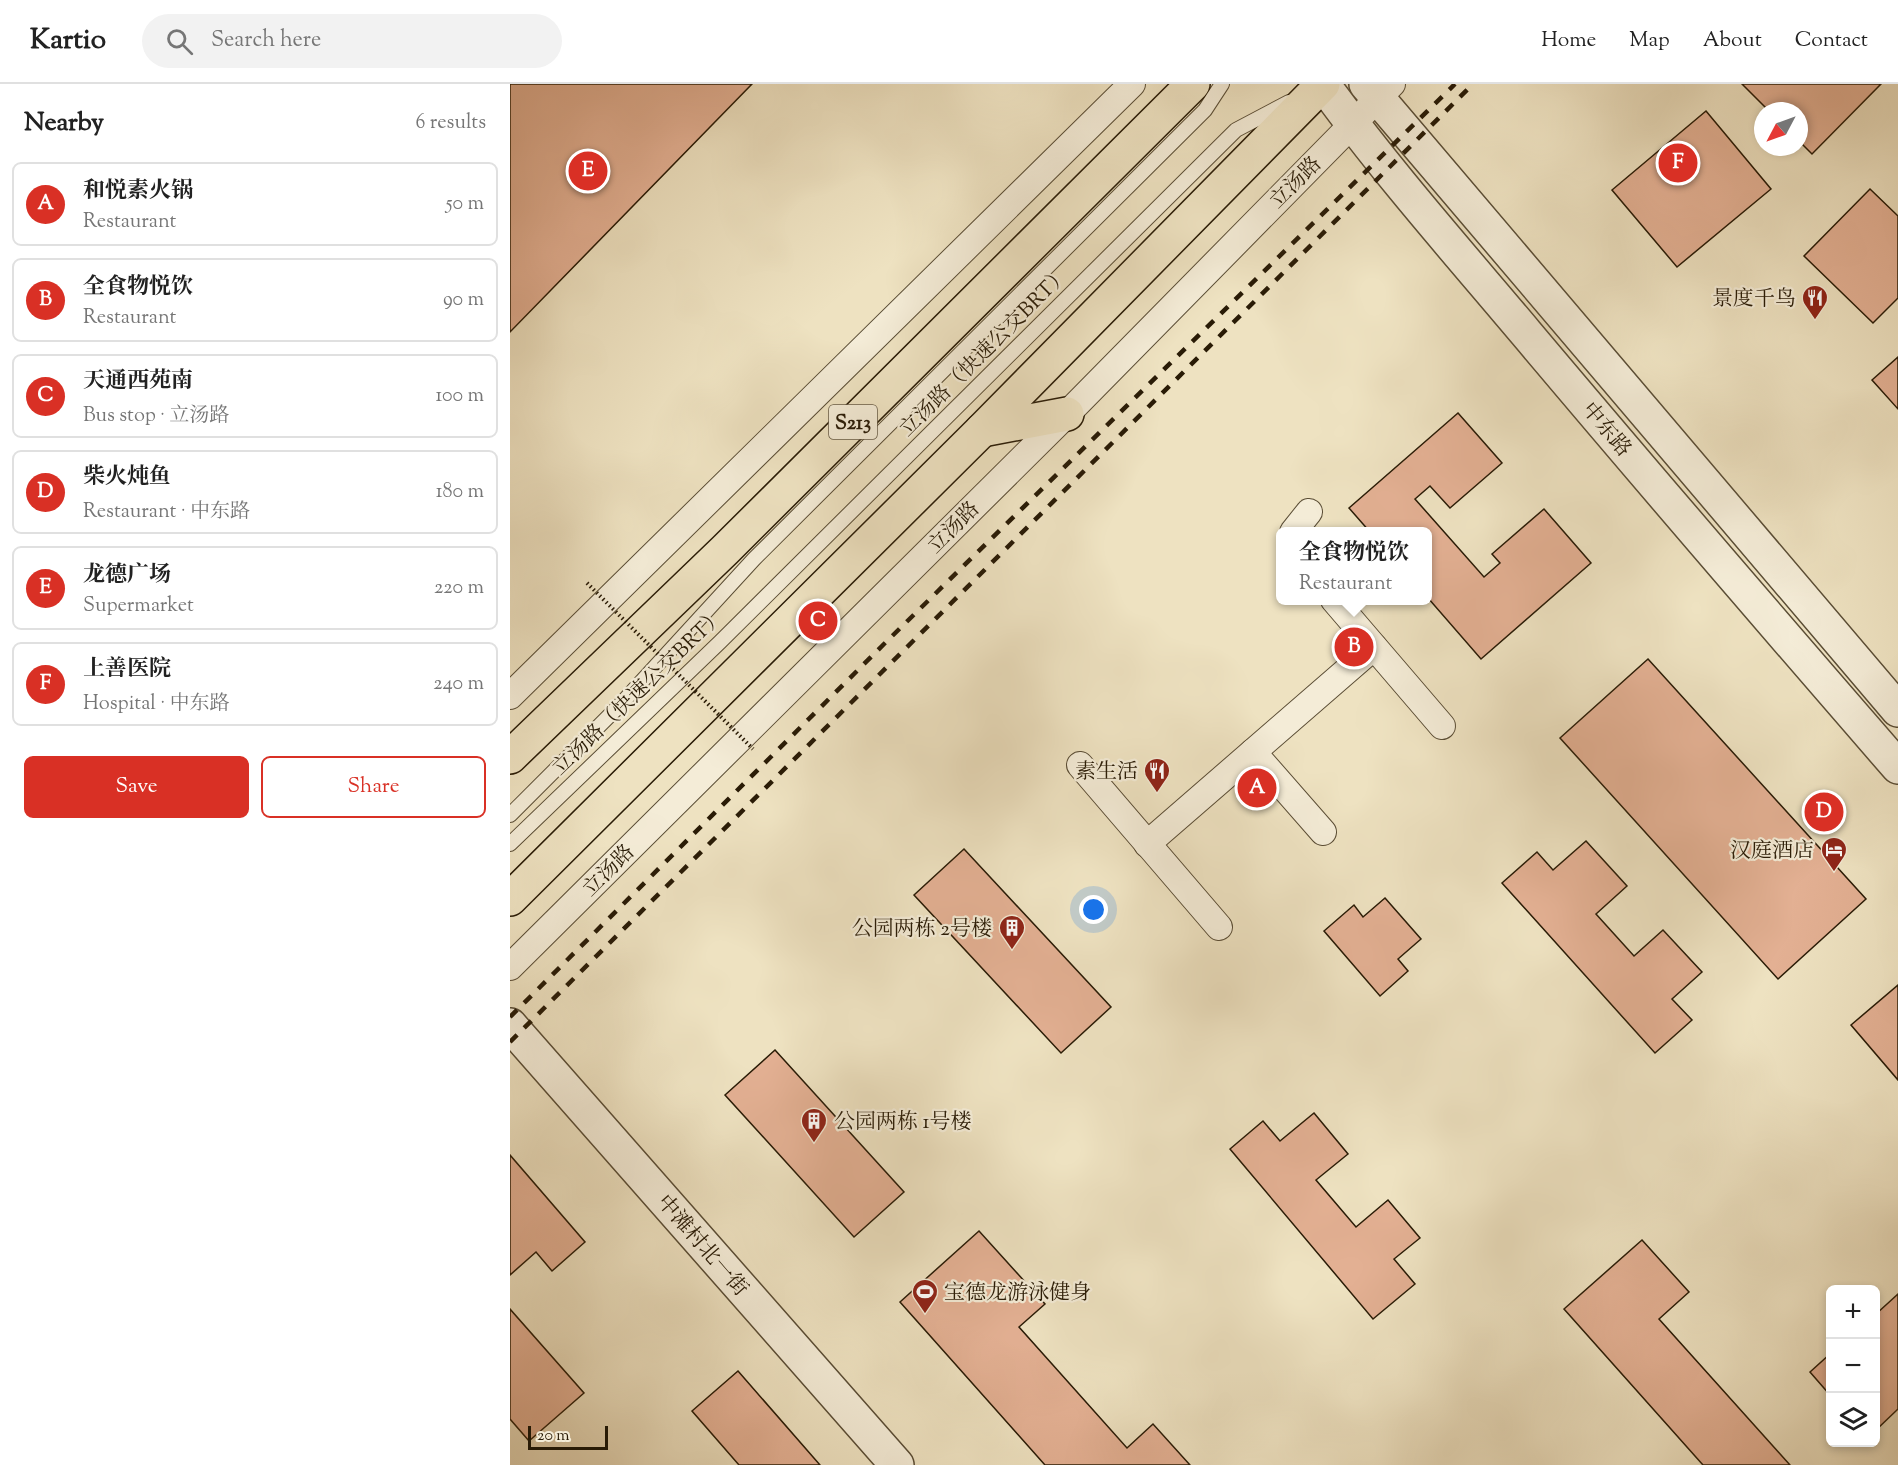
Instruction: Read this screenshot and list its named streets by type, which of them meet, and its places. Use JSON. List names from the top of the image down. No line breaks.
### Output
{"streets":{"main road":["S213"],"street":["立汤路","中东路","中滩村北一街"],"lane":["立汤路（快速公交BRT）"]},"crossings":[["立汤路","中东路"],["立汤路（快速公交BRT）","中东路"]],"places":{"restaurant":["景度千鸟","素生活"],"hotel":["汉庭酒店"],"building":["公园两栋 2号楼","公园两栋 1号楼"],"sports":["宝德龙游泳健身"]},"scale_bar":"20 m","north":"bottom left","page":{"header":"Kartio","search":"Search here","nav":["Home","Map","About","Contact"],"heading":["Nearby","6 results"],"pins":["F","E","C","B","A","D"],"list":[{"mark":"A","name":"和悦素火锅","note":"Restaurant","value":"50 m"},{"mark":"B","name":"全食物悦饮","note":"Restaurant","value":"90 m"},{"mark":"C","name":"天通西苑南","note":"Bus stop · 立汤路","value":"100 m"},{"mark":"D","name":"柴火炖鱼","note":"Restaurant · 中东路","value":"180 m"},{"mark":"E","name":"龙德广场","note":"Supermarket","value":"220 m"},{"mark":"F","name":"上善医院","note":"Hospital · 中东路","value":"240 m"}],"popup":["全食物悦饮","Restaurant"],"buttons":["Save","Share"],"map_buttons":["+","−"],"scale":"20 m"}}
